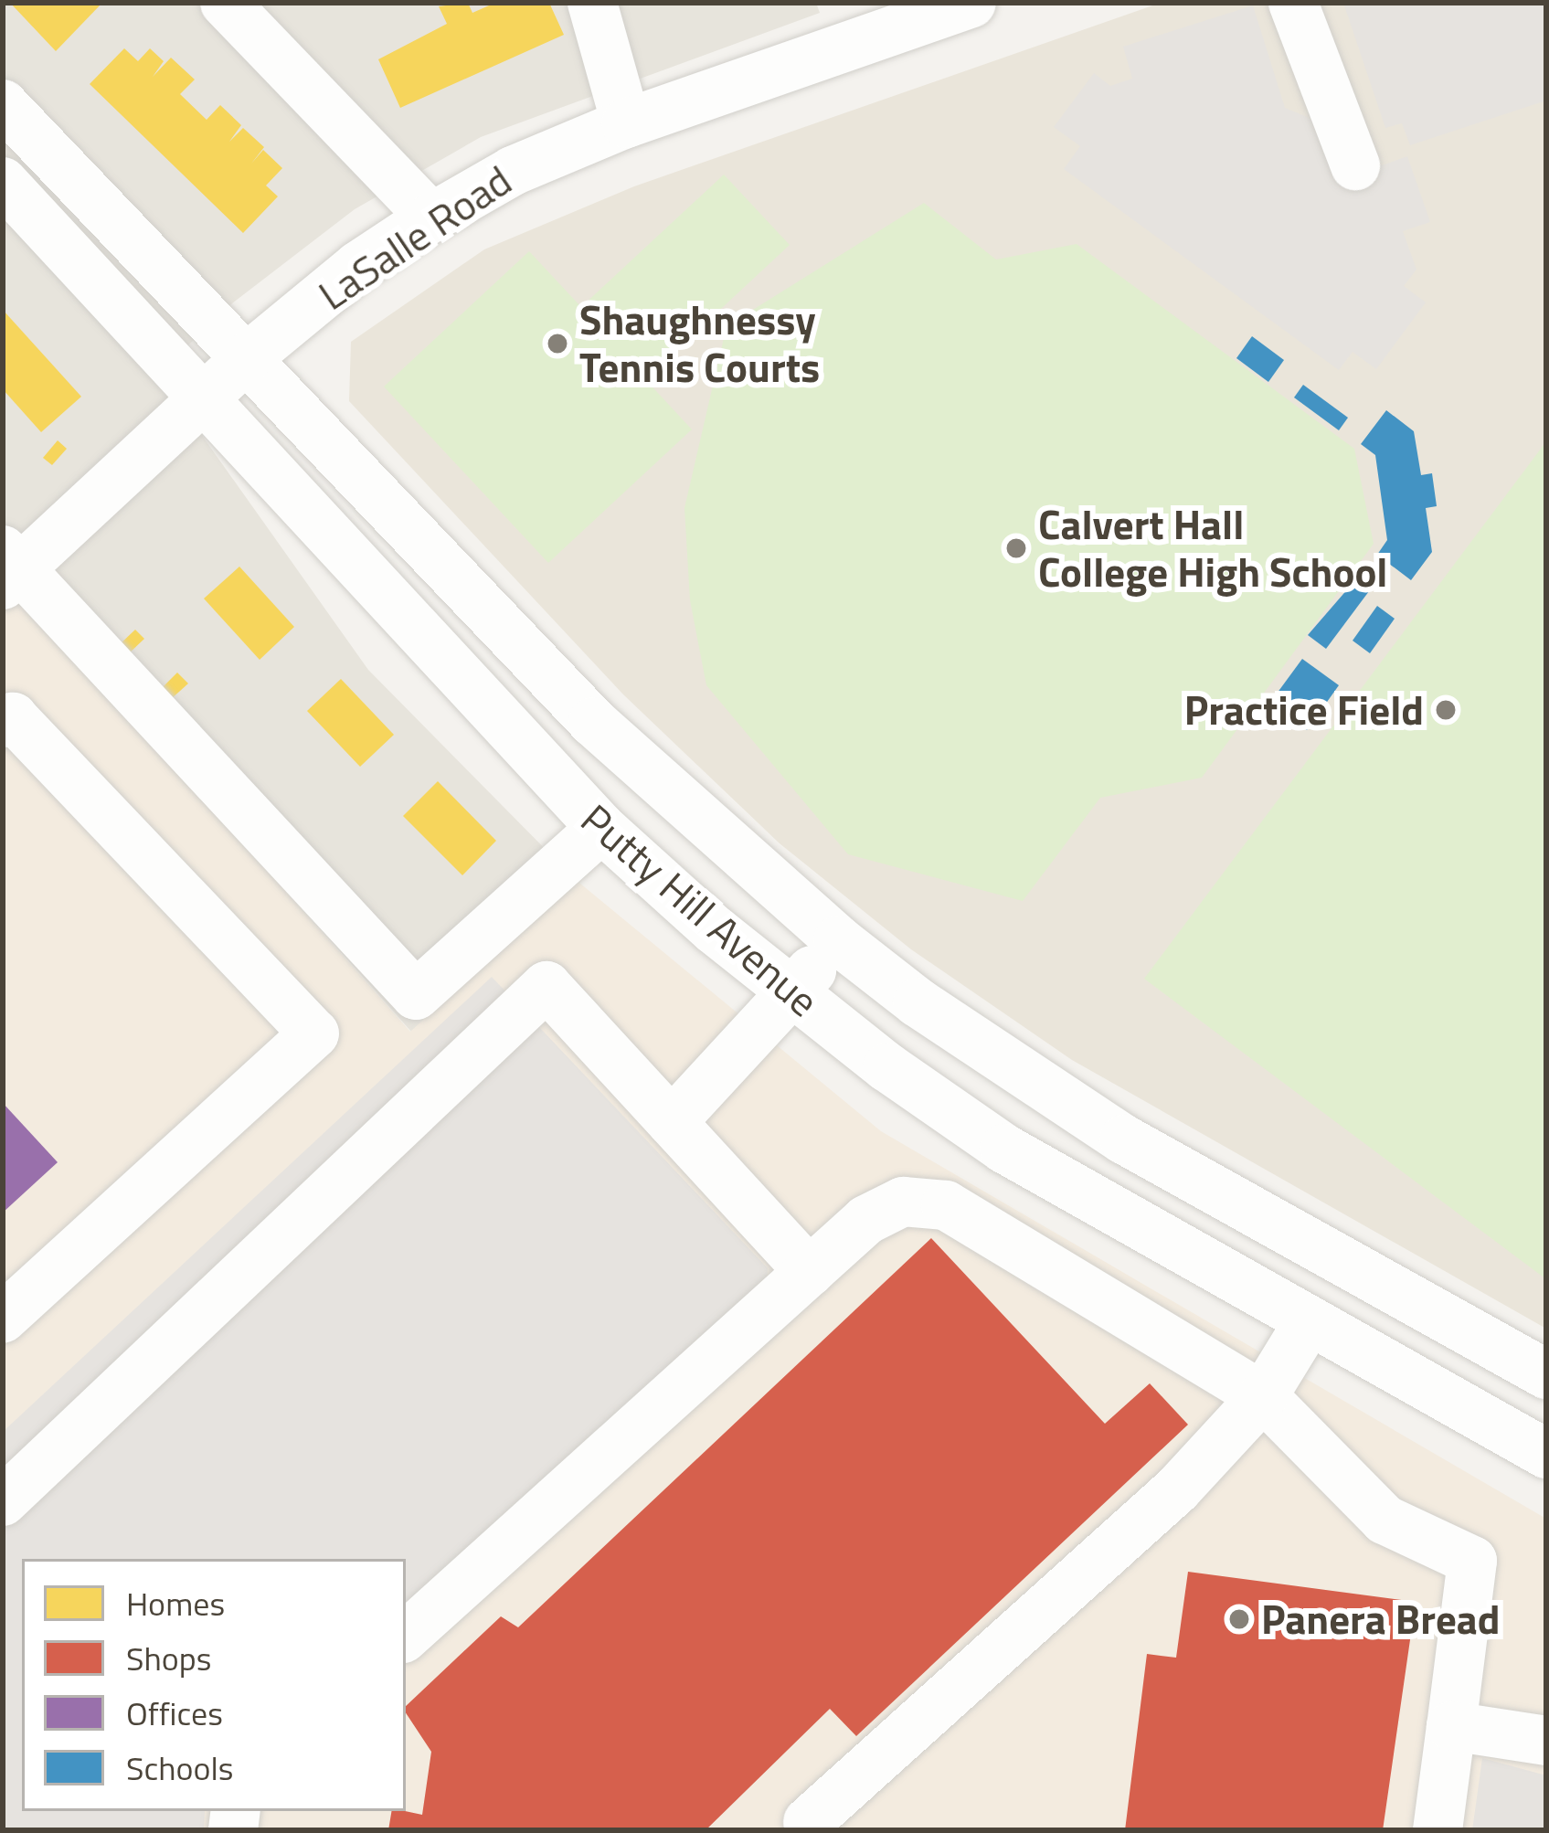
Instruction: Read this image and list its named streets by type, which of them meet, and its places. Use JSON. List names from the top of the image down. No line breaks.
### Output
{"streets":{"street":["LaSalle Road","Putty Hill Avenue"]},"crossings":[["LaSalle Road","Putty Hill Avenue"]],"places":["Shaughnessy Tennis Courts","Calvert Hall College High School","Practice Field","Panera Bread"],"legend":["Homes","Shops","Offices","Schools"]}
